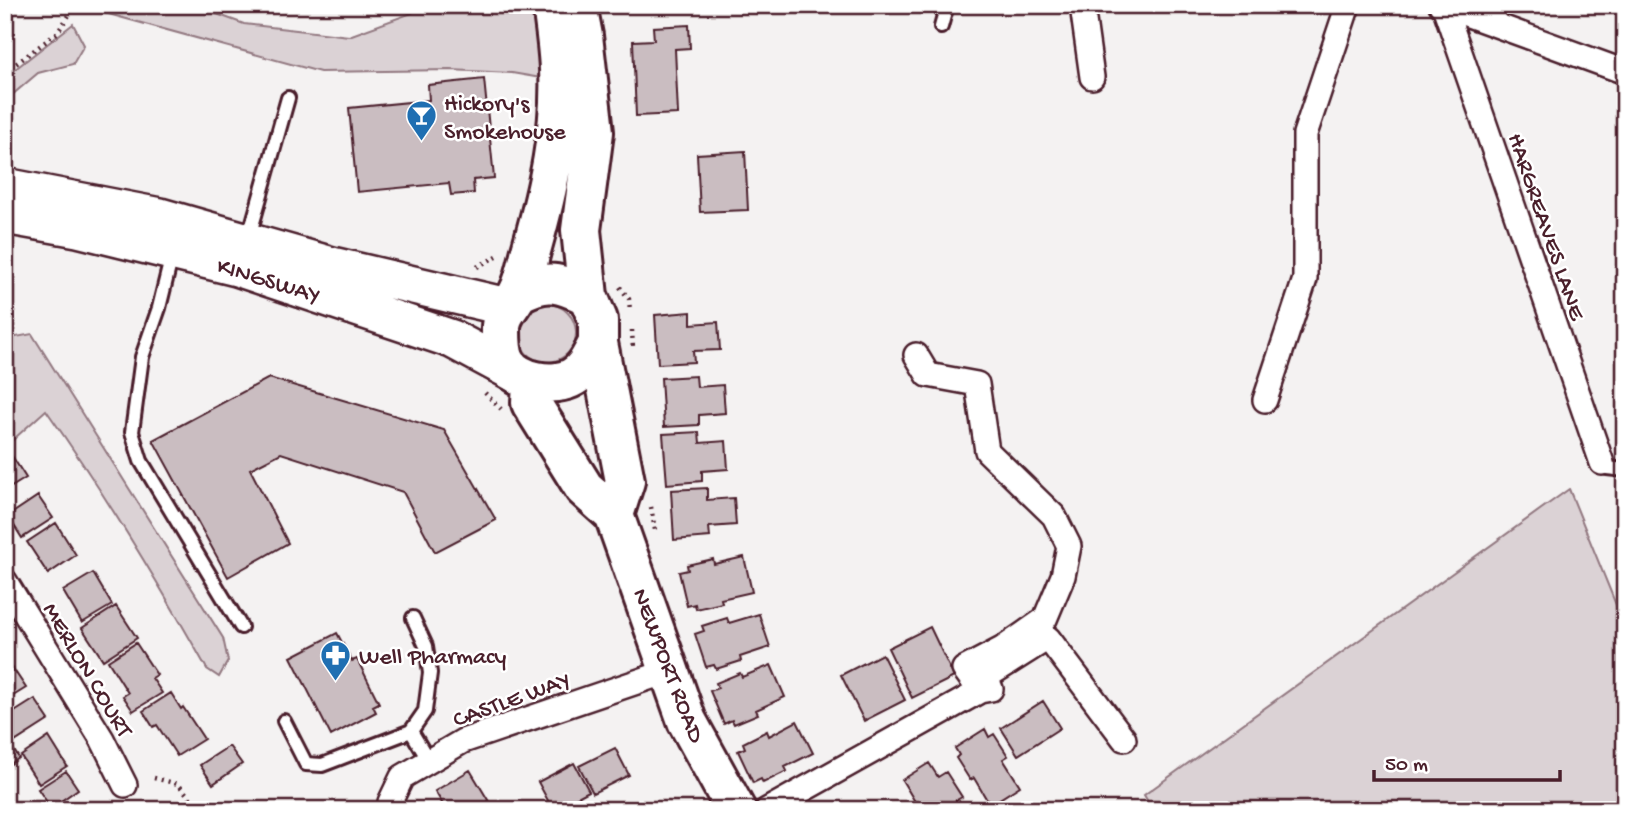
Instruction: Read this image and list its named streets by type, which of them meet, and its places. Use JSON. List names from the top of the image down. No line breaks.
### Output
{"streets":{"highway":["NEWPORT ROAD"],"main road":["KINGSWAY"],"street":["HARGREAVES LANE","MERLON COURT","CASTLE WAY"]},"crossings":[["KINGSWAY","NEWPORT ROAD"],["NEWPORT ROAD","CASTLE WAY"]],"places":{"bar":["Hickory's Smokehouse"],"pharmacy":["Well Pharmacy"]},"scale_bar":"50 m"}
